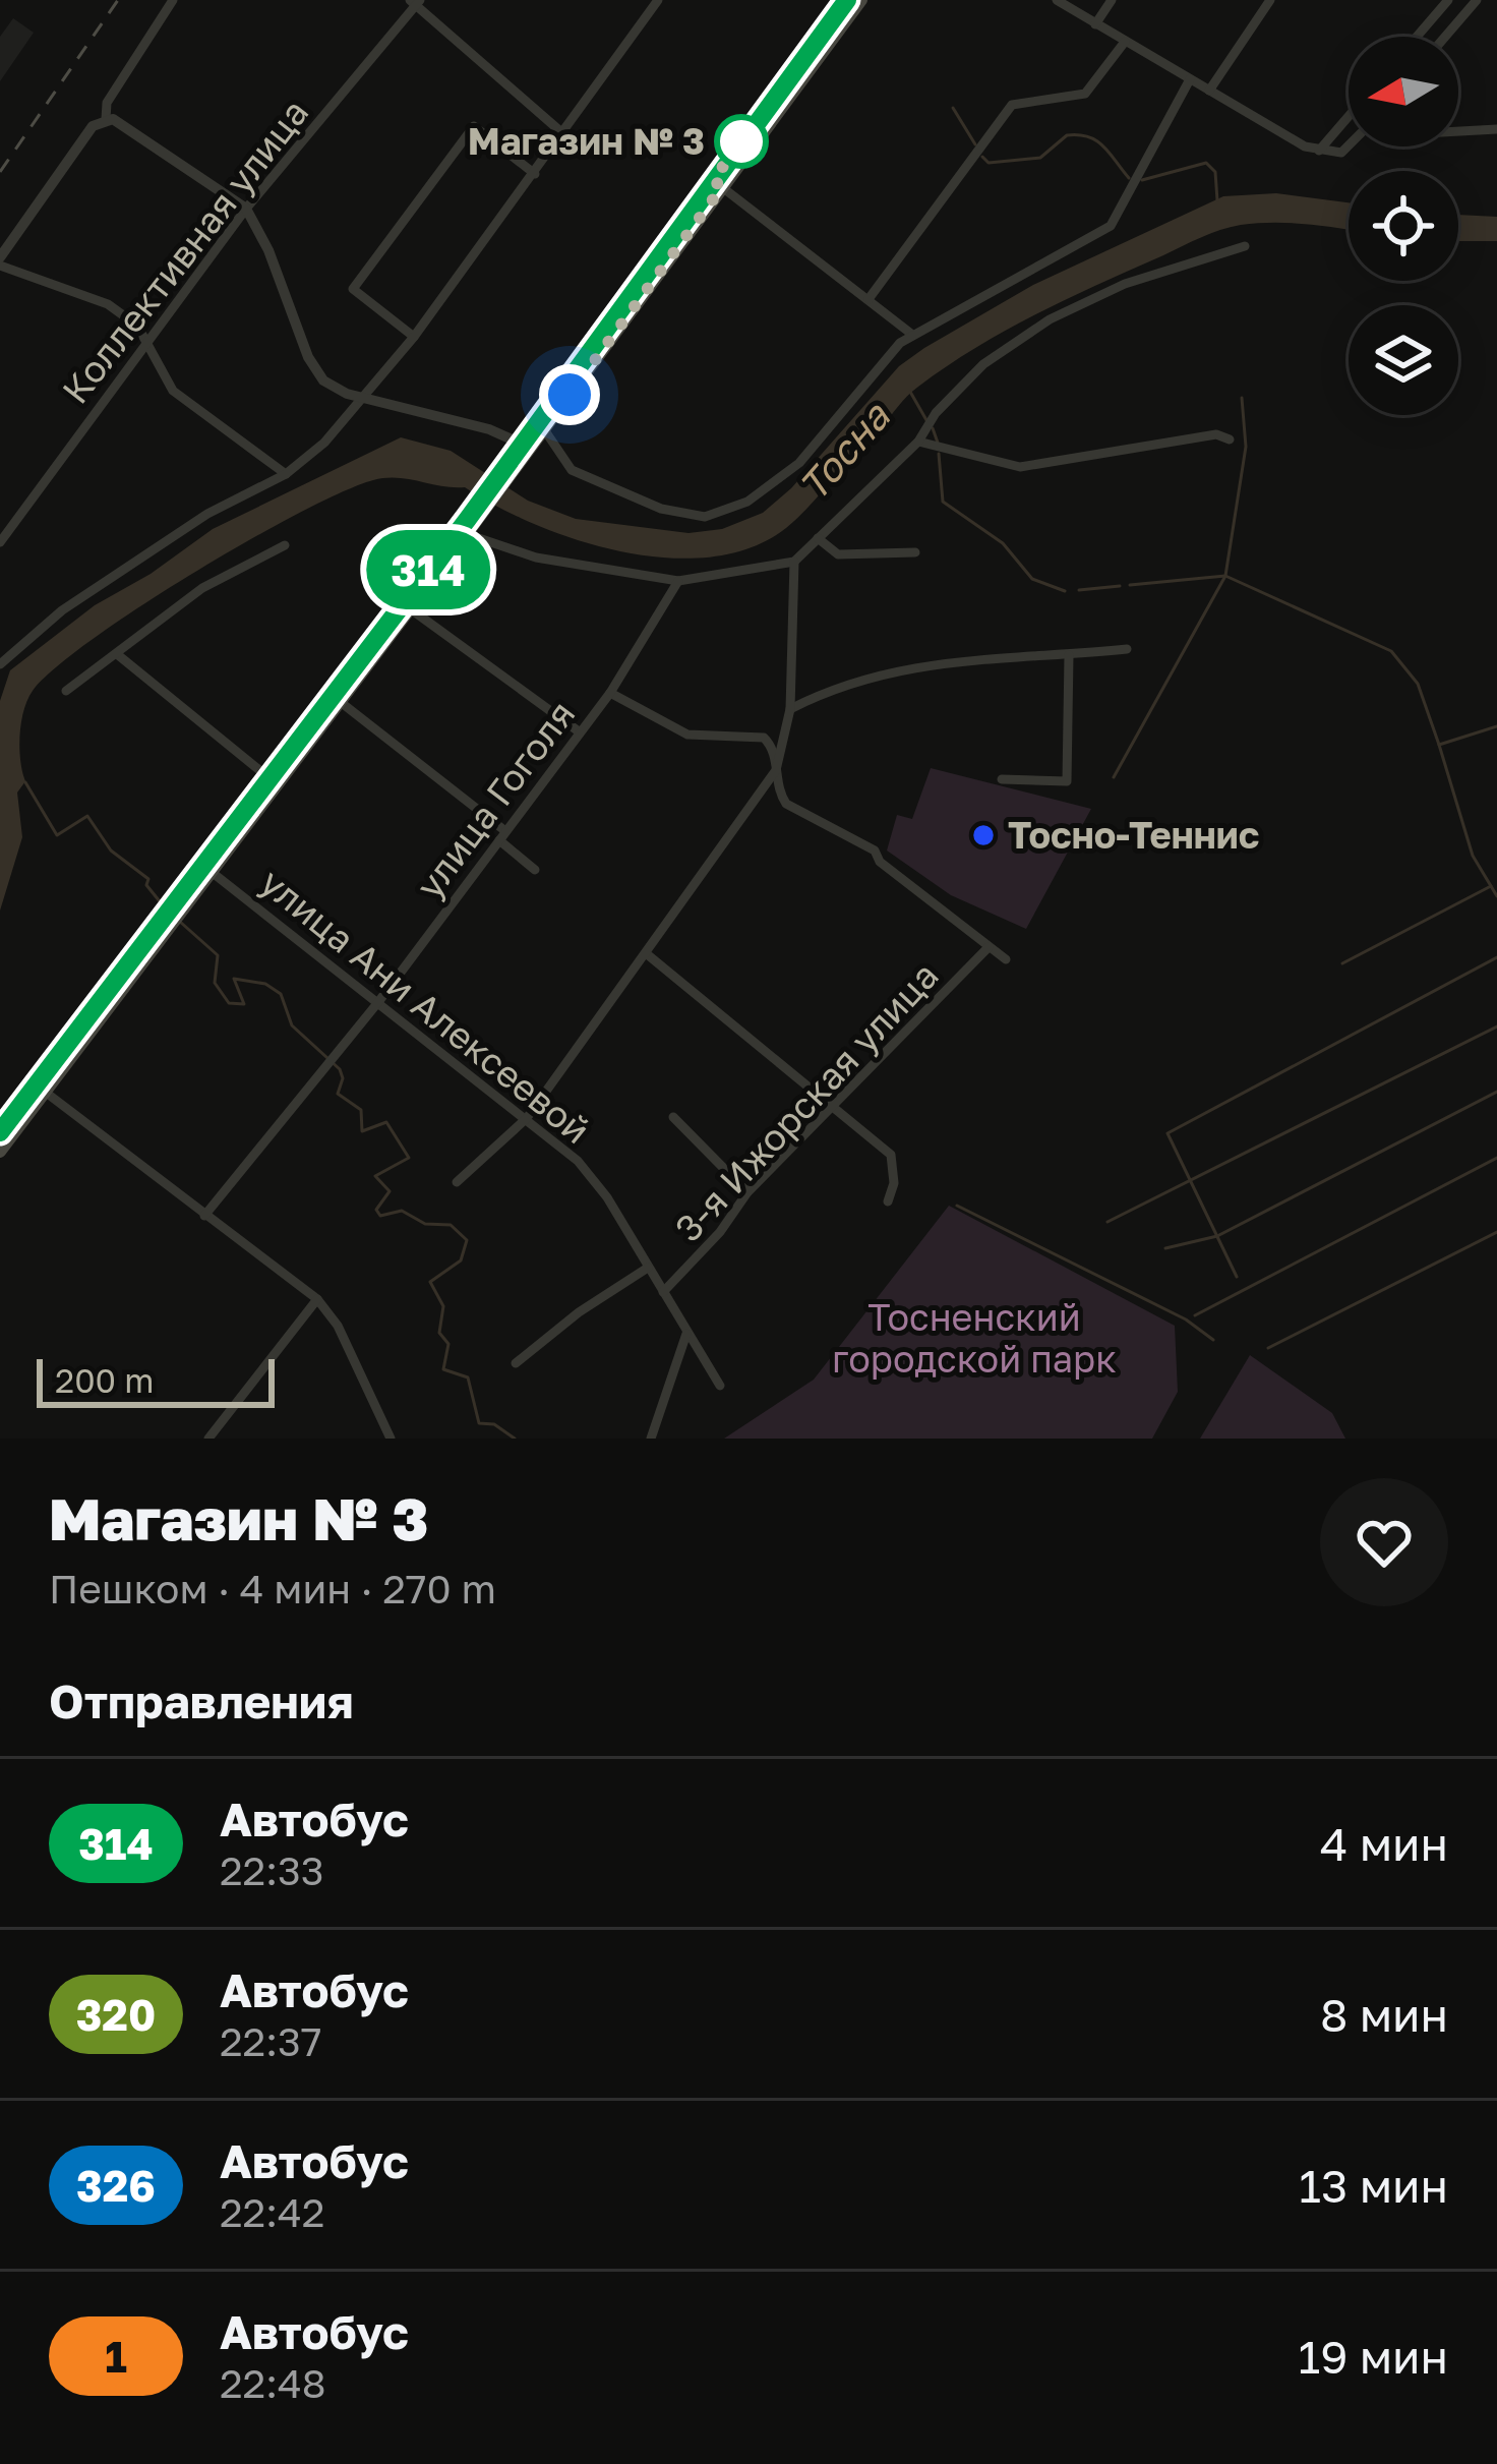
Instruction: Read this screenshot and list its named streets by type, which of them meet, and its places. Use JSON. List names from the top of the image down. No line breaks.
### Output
{"streets":{"street":["Коллективная улица","улица Гоголя","улица Ани Алексеевой","3-я Ижорская улица"]},"crossings":[["улица Гоголя","улица Ани Алексеевой"],["улица Ани Алексеевой","3-я Ижорская улица"]],"water":["Тосна"],"parks":["Тосненский городской парк"],"places":["Магазин № 3","Тосно-Теннис"],"lines":["bus line 314"],"scale_bar":"200 m","north":"left","page":{"on_map":"314","scale":"200 m","heading":[["Магазин № 3","Пешком · 4 мин · 270 m"],"Отправления"],"list":[{"mark":"314","name":"Автобус","note":"22:33","value":"4 мин"},{"mark":"320","name":"Автобус","note":"22:37","value":"8 мин"},{"mark":"326","name":"Автобус","note":"22:42","value":"13 мин"},{"mark":"1","name":"Автобус","note":"22:48","value":"19 мин"}]}}
